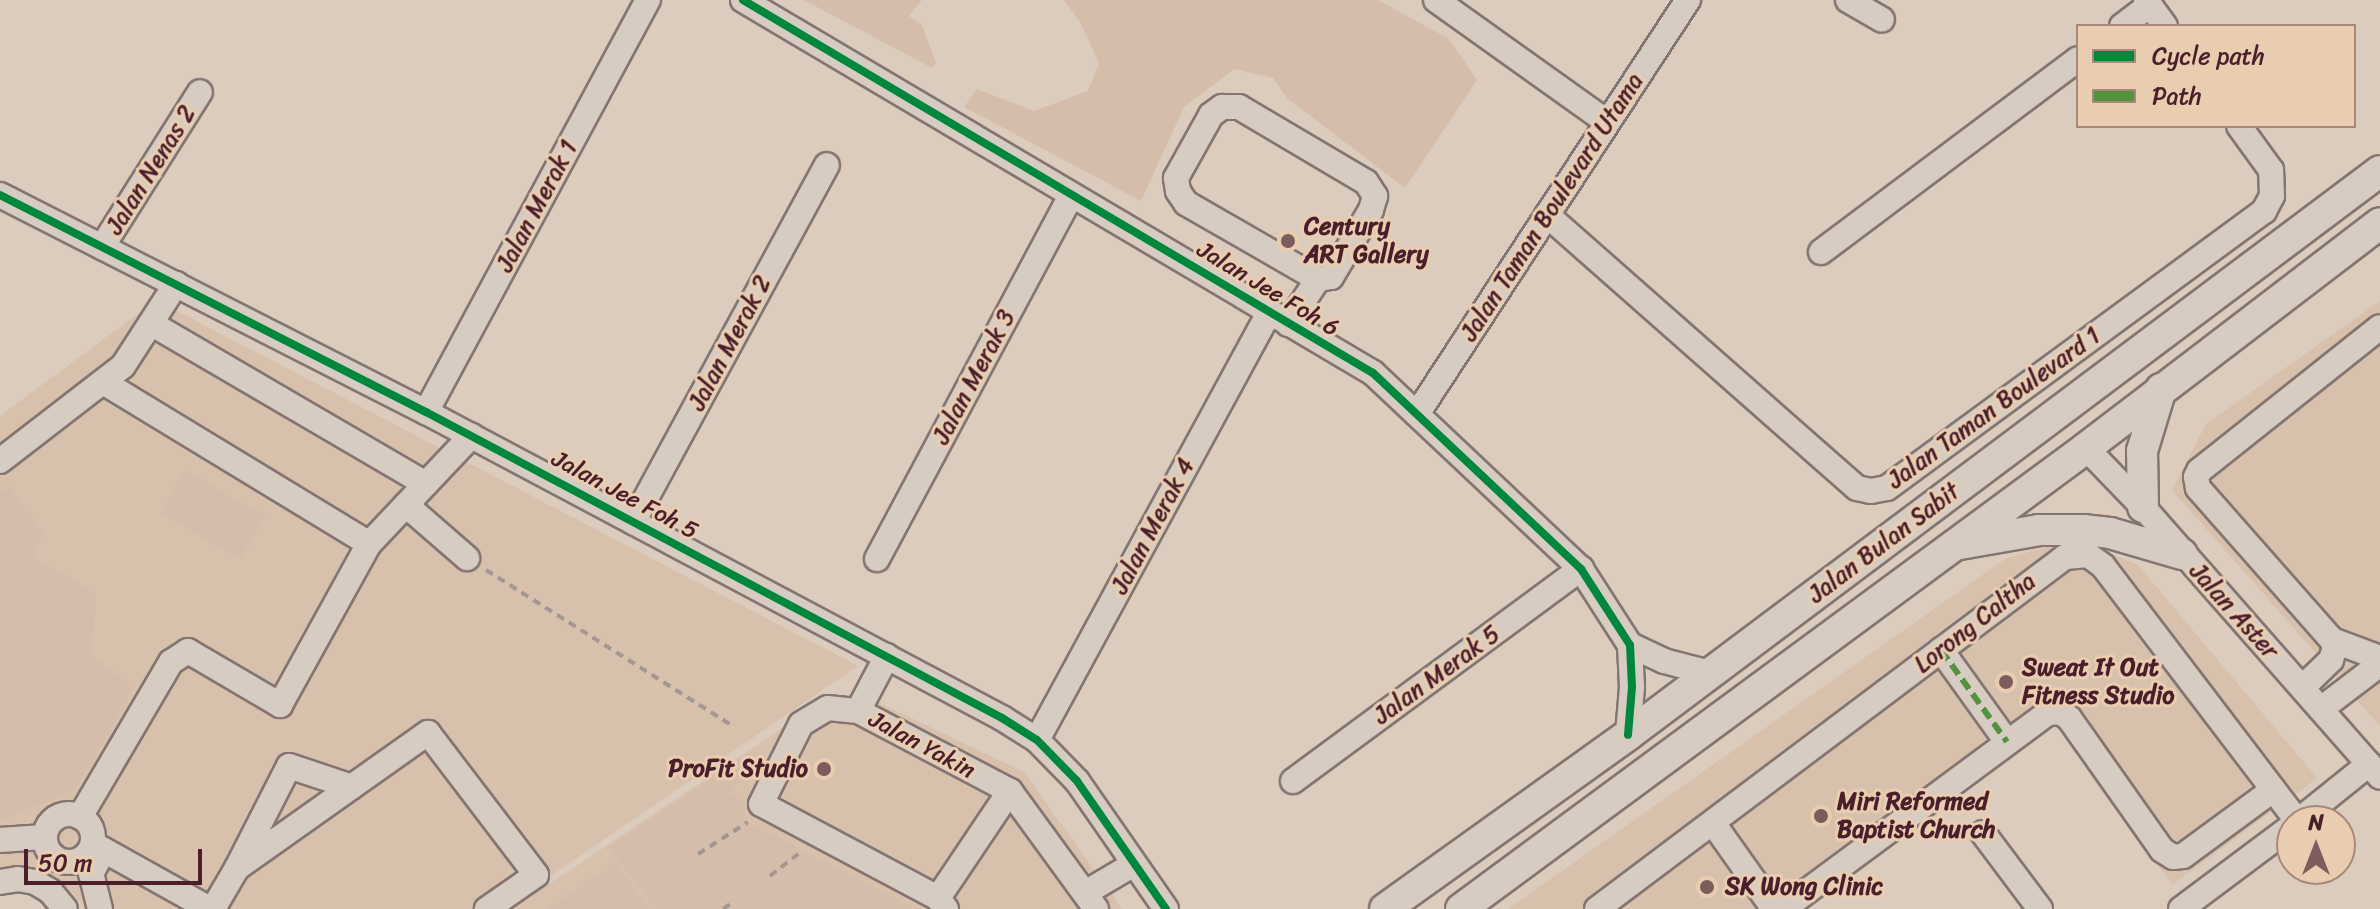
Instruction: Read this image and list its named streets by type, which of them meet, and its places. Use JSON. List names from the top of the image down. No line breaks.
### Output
{"streets":{"main road":["Jalan Bulan Sabit"],"street":["Jalan Nenas 2","Jalan Merak 1","Jalan Taman Boulevard Utama","Jalan Jee Foh 6","Jalan Merak 2","Jalan Merak 3","Jalan Taman Boulevard 1","Jalan Jee Foh 5","Jalan Merak 4","Jalan Aster","Lorong Caltha","Jalan Merak 5","Jalan Yakin"]},"crossings":[["Jalan Nenas 2","Jalan Jee Foh 5"],["Jalan Merak 1","Jalan Jee Foh 5"],["Jalan Taman Boulevard Utama","Jalan Jee Foh 6"],["Jalan Taman Boulevard Utama","Jalan Taman Boulevard 1"],["Jalan Jee Foh 6","Jalan Merak 3"],["Jalan Jee Foh 6","Jalan Merak 4"],["Jalan Jee Foh 6","Jalan Merak 5"],["Jalan Merak 2","Jalan Jee Foh 5"],["Jalan Jee Foh 5","Jalan Merak 4"],["Jalan Bulan Sabit","Jalan Aster"]],"places":["Century ART Gallery","Sweat It Out Fitness Studio","ProFit Studio","Miri Reformed Baptist Church","SK Wong Clinic"],"legend":["Cycle path","Path"],"scale_bar":"50 m","north":"top"}
